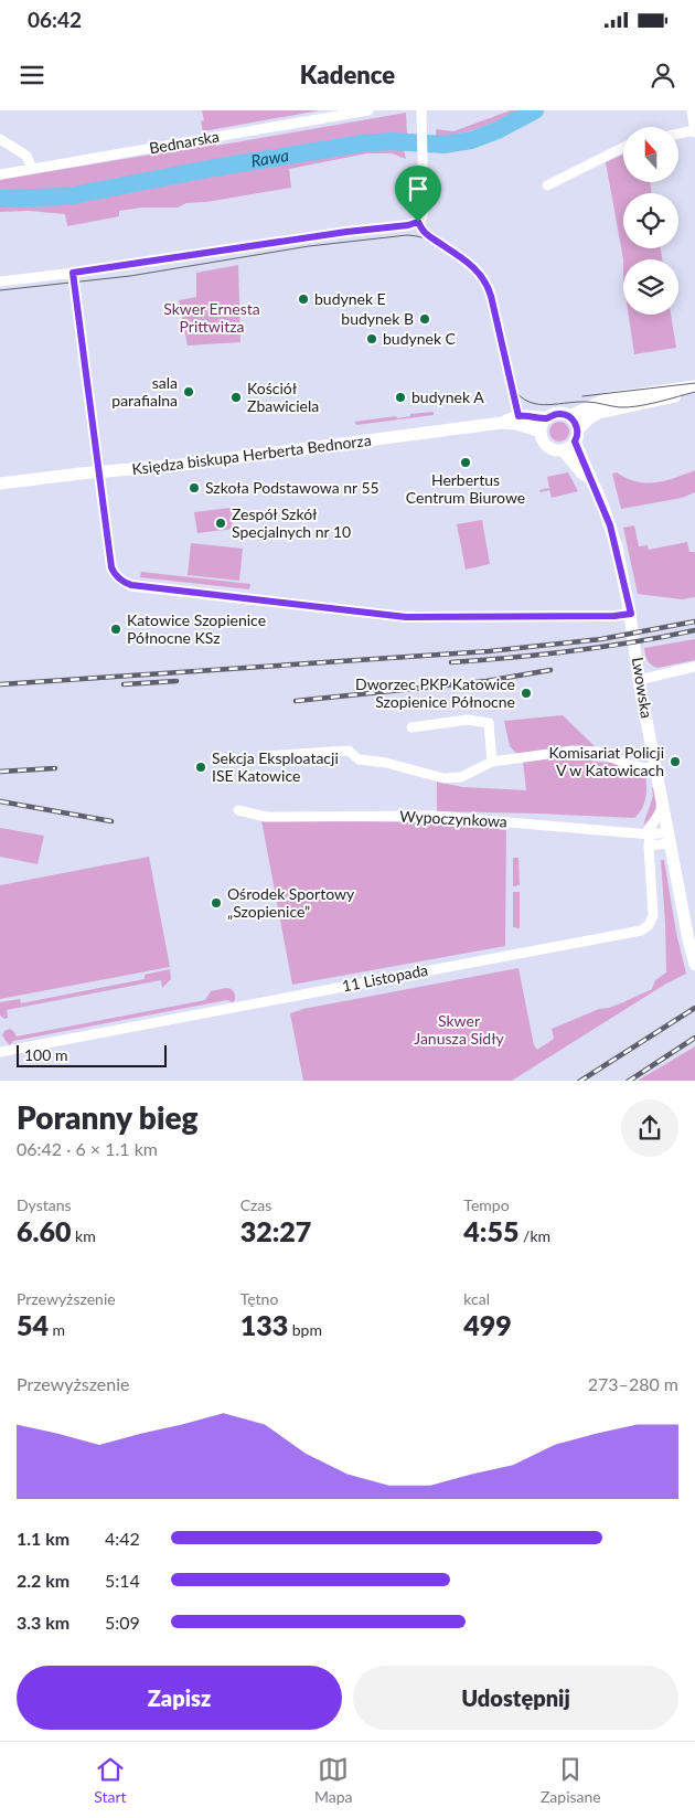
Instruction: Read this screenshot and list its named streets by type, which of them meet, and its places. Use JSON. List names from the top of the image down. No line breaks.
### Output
{"streets":{"street":["Bednarska","Księdza biskupa Herberta Bednorza","Lwowska","Wypoczynkowa","11 Listopada"]},"crossings":[["Księdza biskupa Herberta Bednorza","Lwowska"],["Lwowska","Wypoczynkowa"],["Wypoczynkowa","11 Listopada"]],"water":["Rawa"],"parks":["Skwer Ernesta Prittwitza","Skwer Janusza Sidły"],"places":["budynek E","budynek B","budynek C","sala parafialna","Kościół Zbawiciela","budynek A","Herbertus Centrum Biurowe","Szkoła Podstawowa nr 55","Zespół Szkół Specjalnych nr 10","Katowice Szopienice Północne KSz","Dworzec PKP Katowice Szopienice Północne","Komisariat Policji V w Katowicach","Sekcja Eksploatacji ISE Katowice","Ośrodek Sportowy „Szopienice”"],"scale_bar":"100 m","north":"top","page":{"status":"06:42","header":"Kadence","scale":"100 m","heading":["Poranny bieg","06:42 · 6 × 1.1 km"],"stats":[["Dystans","6.60 km"],["Czas","32:27"],["Tempo","4:55 /km"],["Przewyższenie","54 m"],["Tętno","133 bpm"],["kcal","499"]],"chart":["Przewyższenie","273–280 m"],"list":[{"name":"1.1 km","note":"4:42"},{"name":"2.2 km","note":"5:14"},{"name":"3.3 km","note":"5:09"}],"buttons":["Zapisz","Udostępnij"],"tabs":["Start","Mapa","Zapisane"]}}
